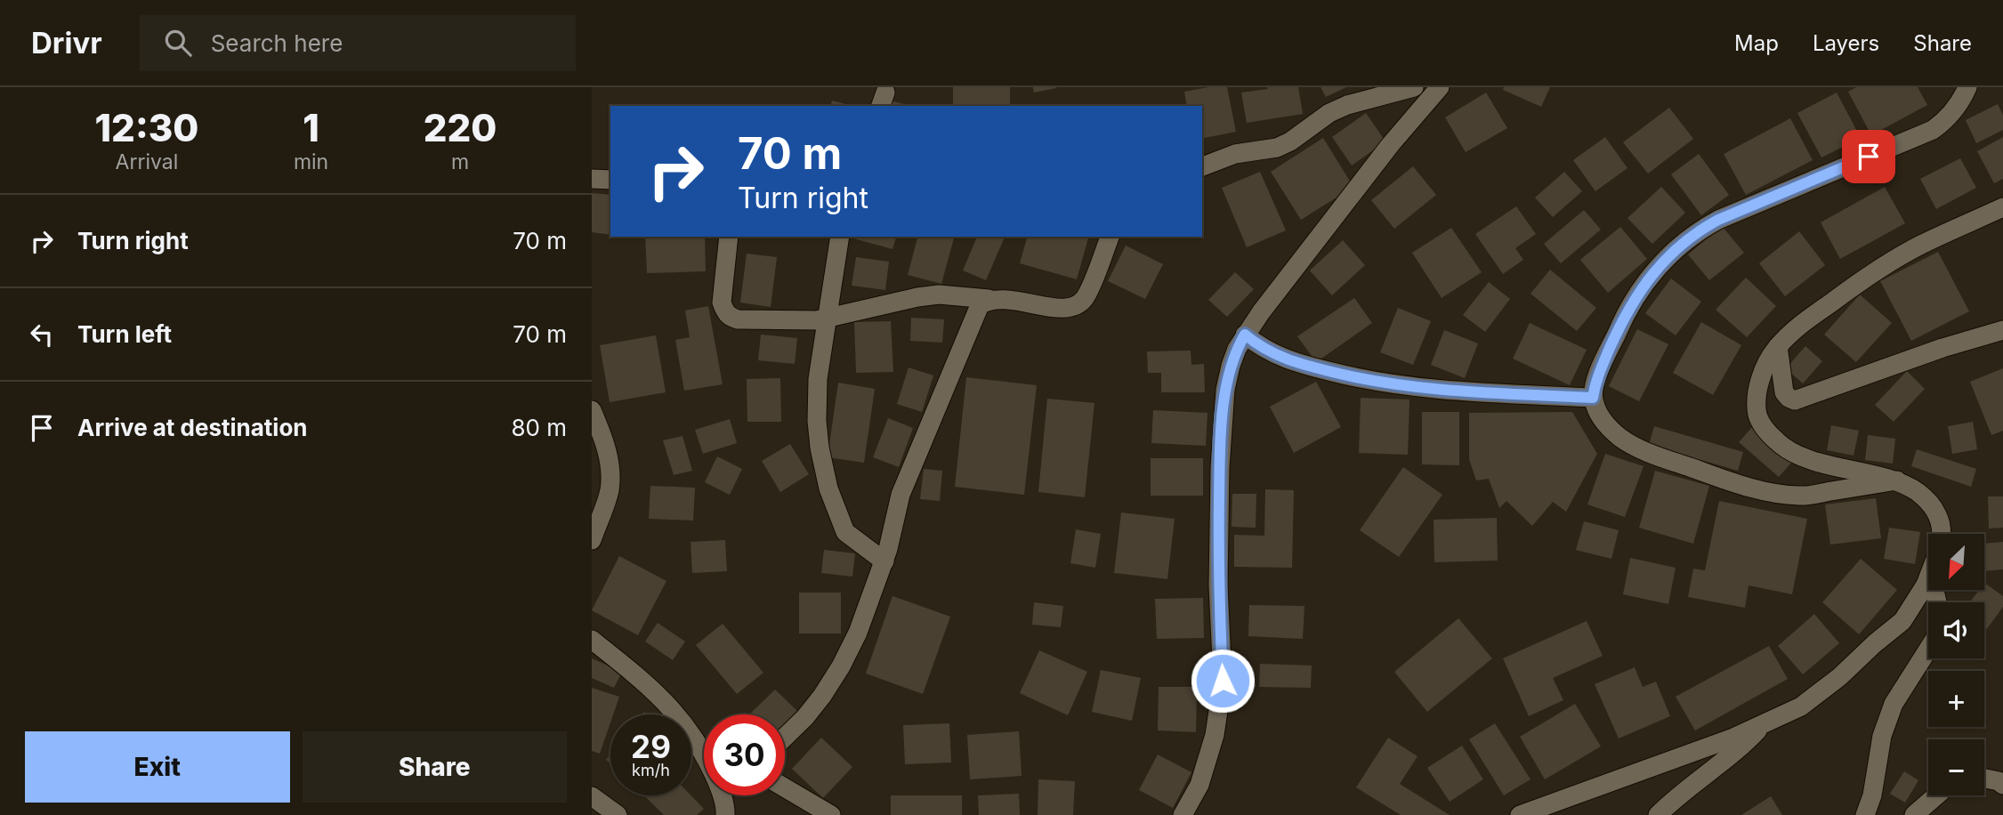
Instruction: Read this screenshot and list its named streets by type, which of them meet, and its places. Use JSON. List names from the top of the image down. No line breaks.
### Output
{"north":"bottom left","page":{"header":"Drivr","search":"Search here","nav":["Map","Layers","Share"],"eta":["12:30","Arrival","1","min","220","m"],"turn":["70 m","Turn right"],"list":[{"name":"Turn right","value":"70 m"},{"name":"Turn left","value":"70 m"},{"name":"Arrive at destination","value":"80 m"}],"map_buttons":["+","−"],"speed":"29 km/h","limit":"30","buttons":["Exit","Share"]}}
